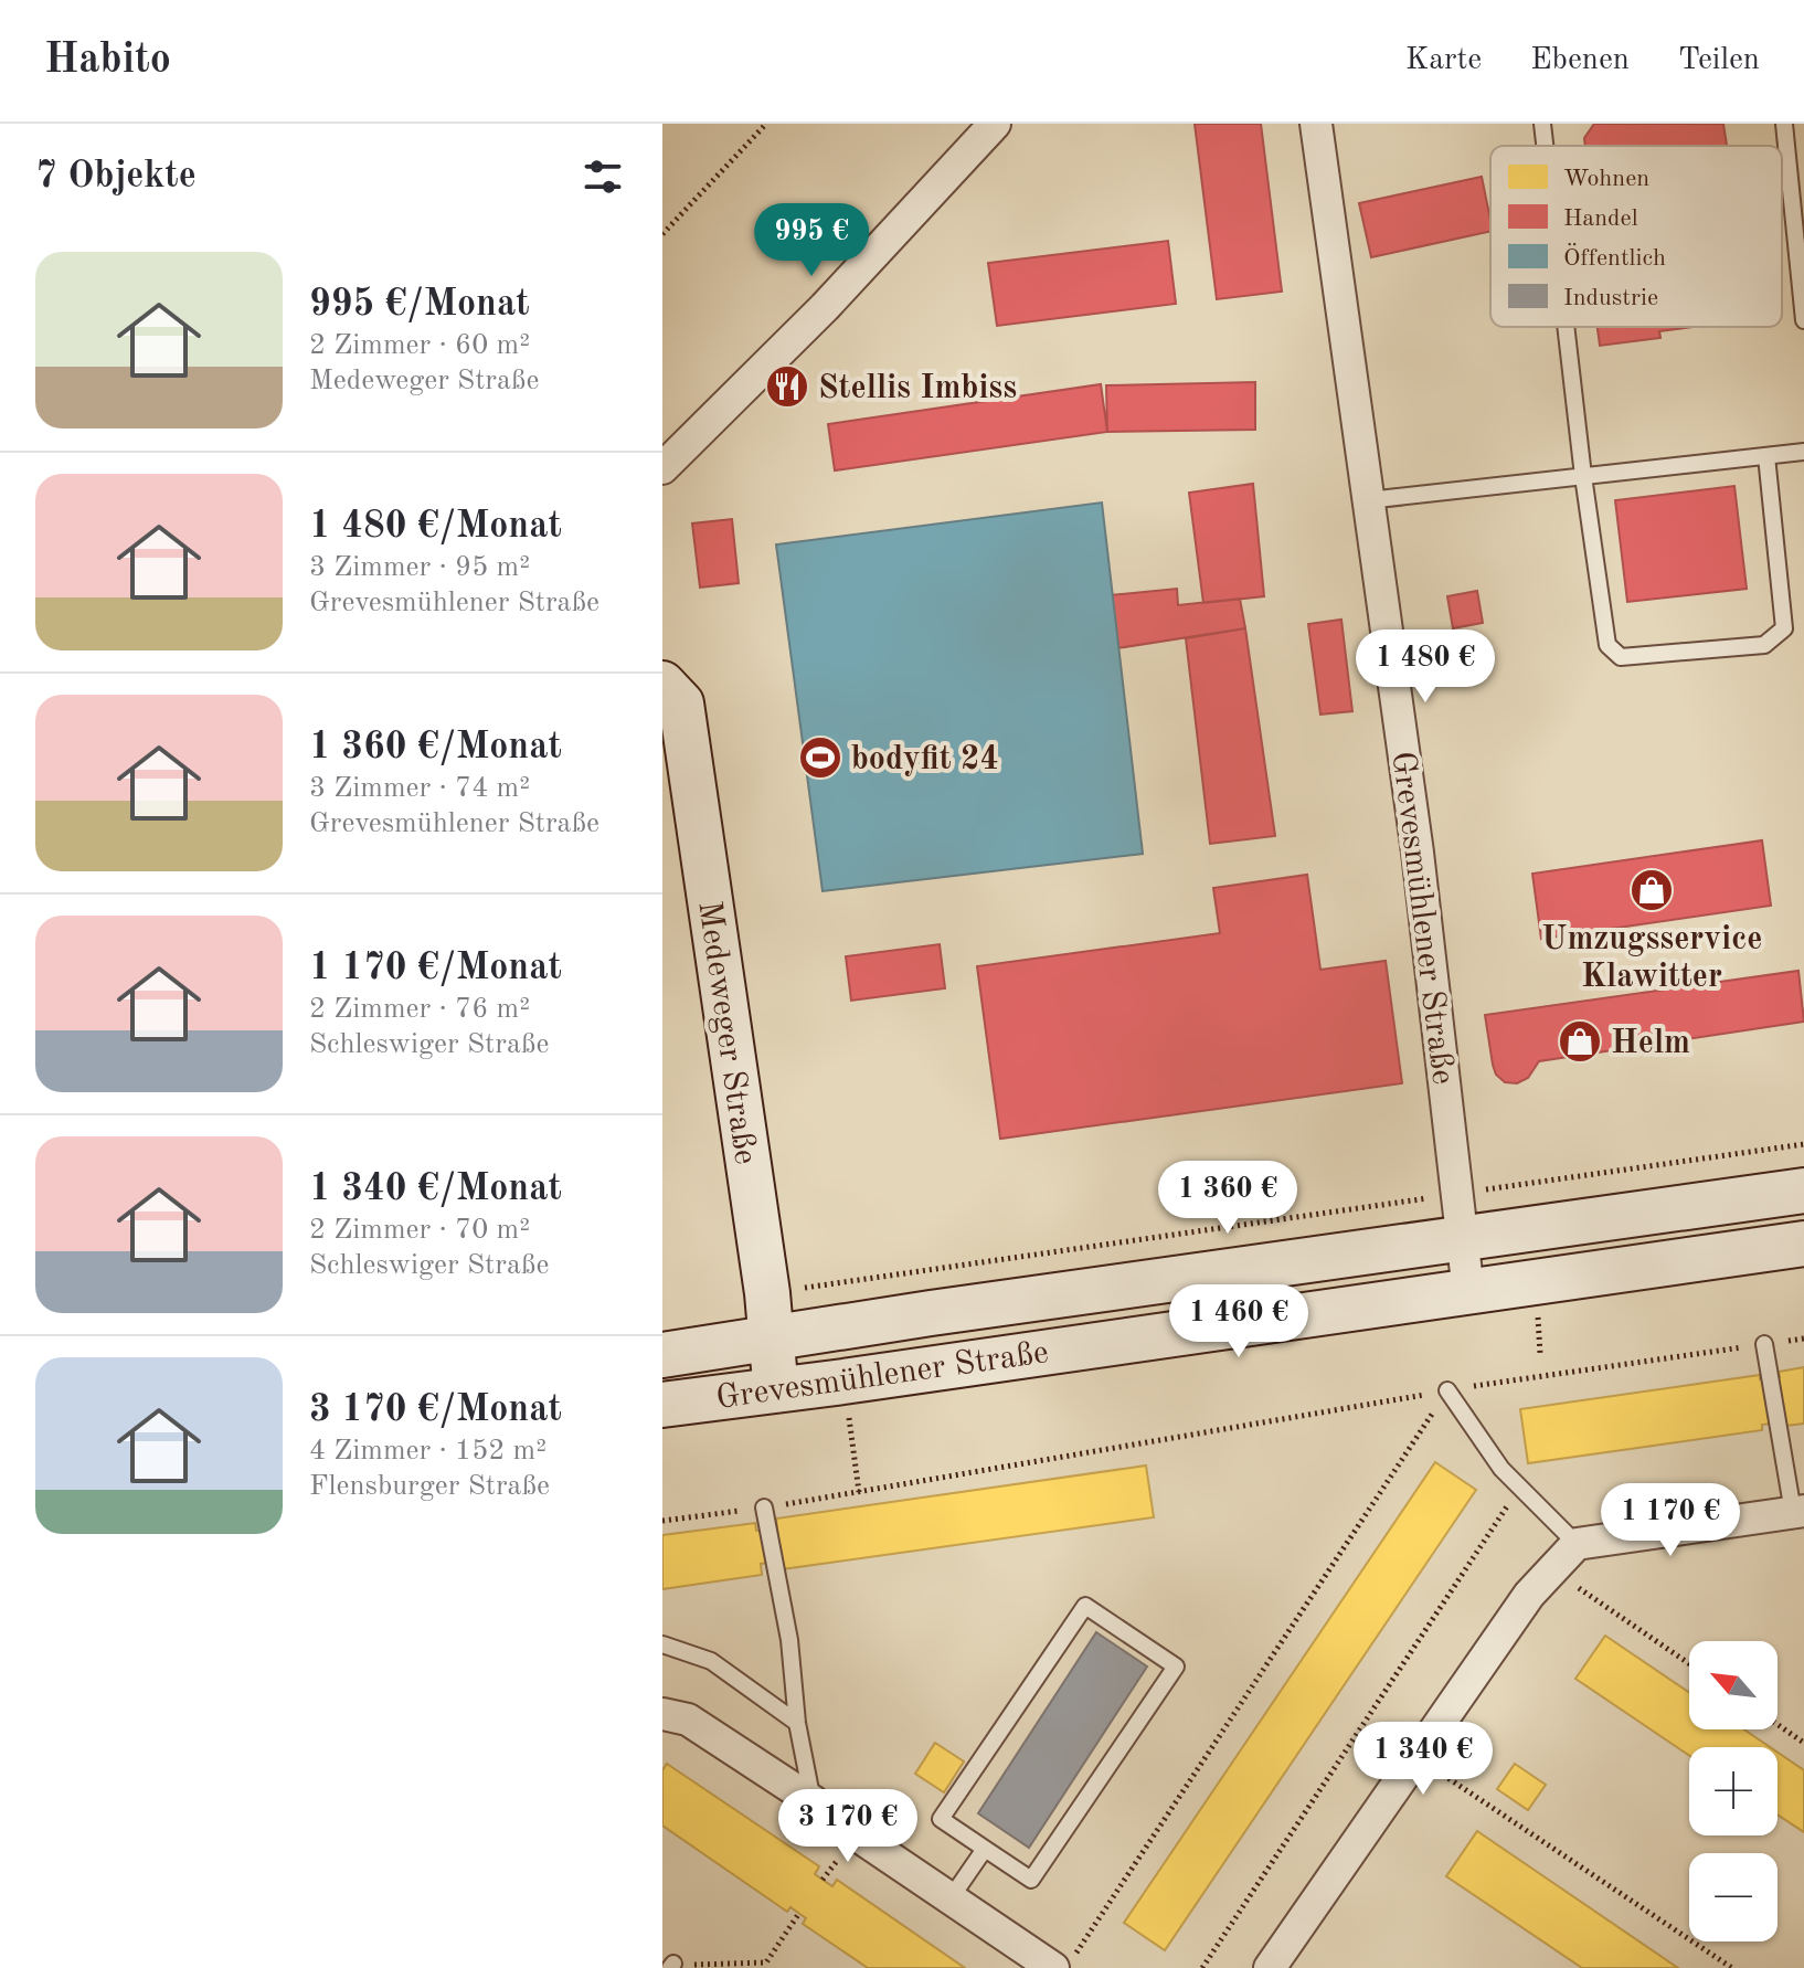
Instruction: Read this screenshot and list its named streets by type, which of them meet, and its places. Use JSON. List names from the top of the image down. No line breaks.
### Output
{"streets":{"street":["Grevesmühlener Straße","Medeweger Straße"]},"crossings":[["Grevesmühlener Straße","Medeweger Straße"]],"places":{"restaurant":["Stellis Imbiss"],"sports":["bodyfit 24"],"shop":["Umzugsservice Klawitter","Helm"]},"legend":["Wohnen","Handel","Öffentlich","Industrie"],"north":"top left","page":{"header":"Habito","nav":["Karte","Ebenen","Teilen"],"heading":"7 Objekte","price":["995 €","1 480 €","1 360 €","1 460 €","1 170 €","1 340 €","3 170 €"],"list":[{"name":"995 €/Monat","note":"2 Zimmer · 60 m² · Medeweger Straße"},{"name":"1 480 €/Monat","note":"3 Zimmer · 95 m² · Grevesmühlener Straße"},{"name":"1 360 €/Monat","note":"3 Zimmer · 74 m² · Grevesmühlener Straße"},{"name":"1 170 €/Monat","note":"2 Zimmer · 76 m² · Schleswiger Straße"},{"name":"1 340 €/Monat","note":"2 Zimmer · 70 m² · Schleswiger Straße"},{"name":"3 170 €/Monat","note":"4 Zimmer · 152 m² · Flensburger Straße"}],"map_buttons":["+","−"]}}
